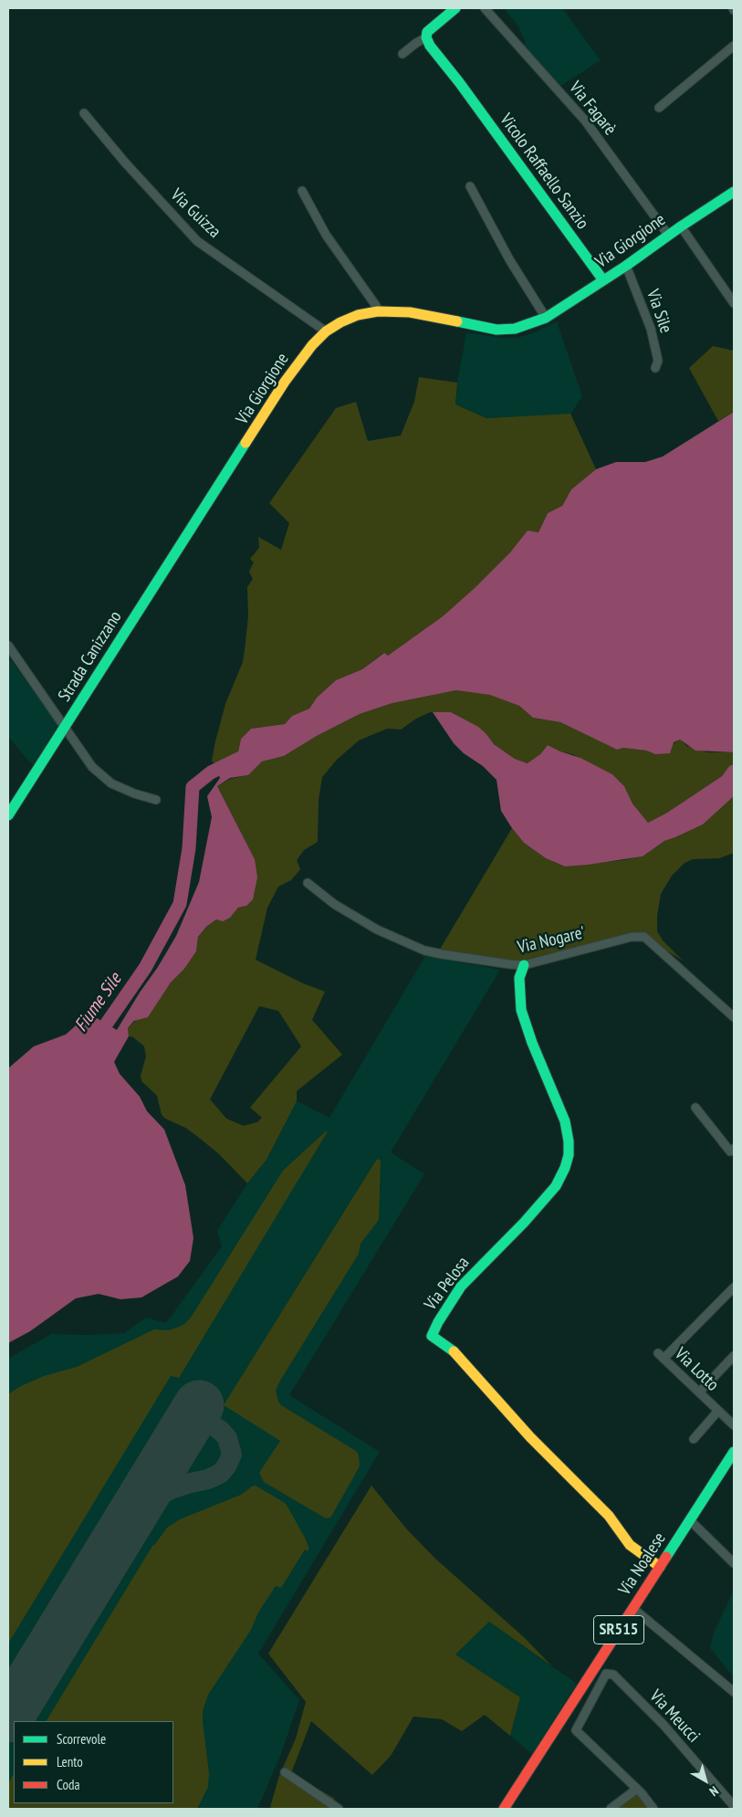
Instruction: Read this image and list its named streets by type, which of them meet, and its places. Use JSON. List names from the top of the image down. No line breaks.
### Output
{"streets":{"street":["Via Fagarè","Vicolo Raffaello Sanzio","Via Guizza","Via Giorgione","Via Sile","Strada Canizzano","Via Nogare'","Via Pelosa","Via Lotto","Via Noalese","SR515","Via Meucci"]},"crossings":[["Via Fagarè","Via Giorgione"],["Vicolo Raffaello Sanzio","Via Giorgione"],["Via Guizza","Via Giorgione"],["Via Giorgione","Via Sile"],["Via Giorgione","Strada Canizzano"],["Via Nogare'","Via Pelosa"],["Via Pelosa","Via Noalese"],["Via Noalese","Via Meucci"]],"water":["Fiume Sile"],"legend":["Scorrevole","Lento","Coda"],"north":"bottom right"}
